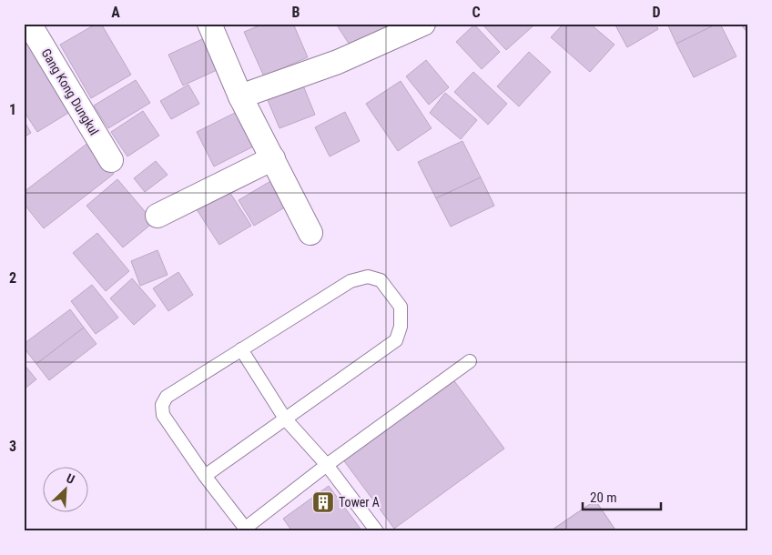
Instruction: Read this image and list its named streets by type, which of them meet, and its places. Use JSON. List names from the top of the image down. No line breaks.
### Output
{"streets":{"street":["Gang Kong Dungkul"]},"places":{"building":["Tower A"]},"scale_bar":"20 m","north":"top right","grid":{"columns":["A","B","C","D"],"rows":["1","2","3"]}}
